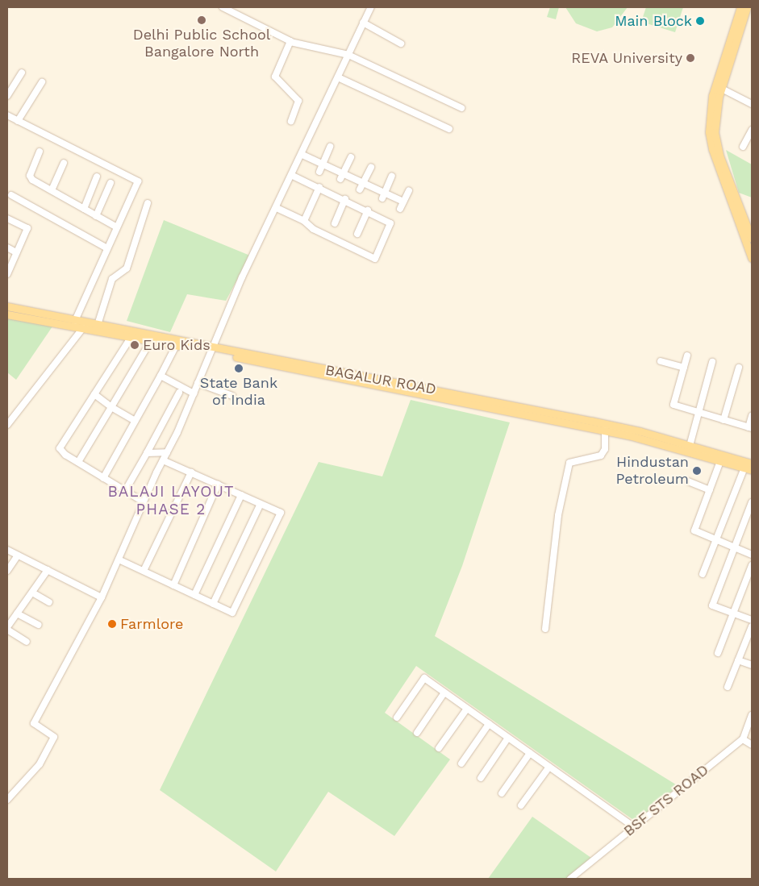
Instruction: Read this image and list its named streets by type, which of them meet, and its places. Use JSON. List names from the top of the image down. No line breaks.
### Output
{"streets":{"main road":["BAGALUR ROAD"],"street":["BSF STS ROAD"]},"districts":["BALAJI LAYOUT PHASE 2"],"places":["Delhi Public School Bangalore North","Main Block","REVA University","Euro Kids","State Bank of India","Hindustan Petroleum","Farmlore"]}
